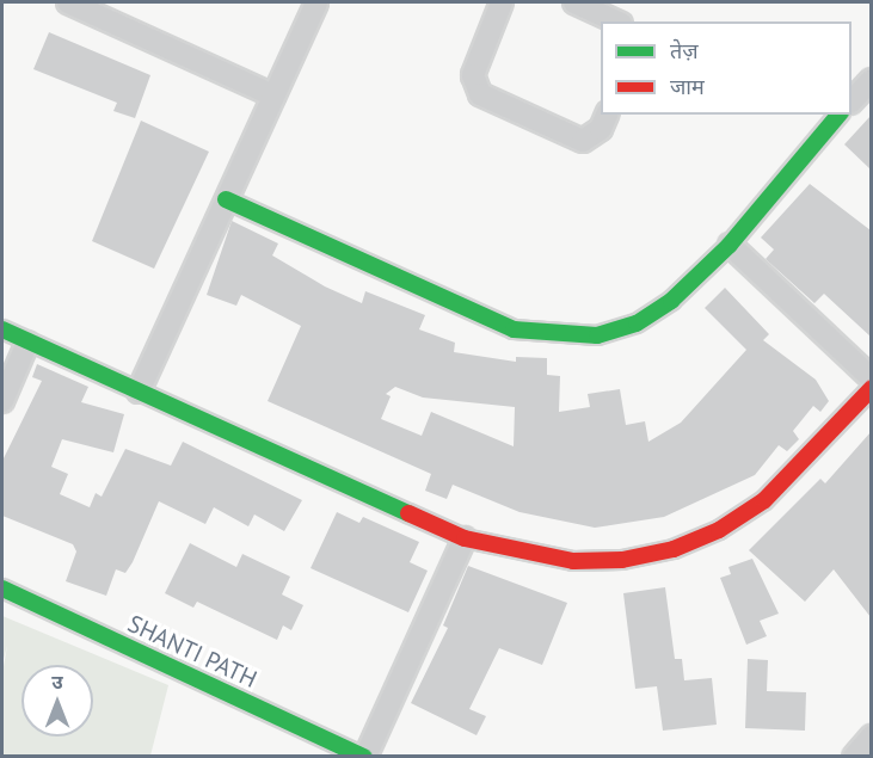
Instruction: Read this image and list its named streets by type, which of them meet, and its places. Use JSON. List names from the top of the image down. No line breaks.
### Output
{"streets":{"street":["SHANTI PATH"]},"legend":["तेज़","जाम"],"north":"top"}
